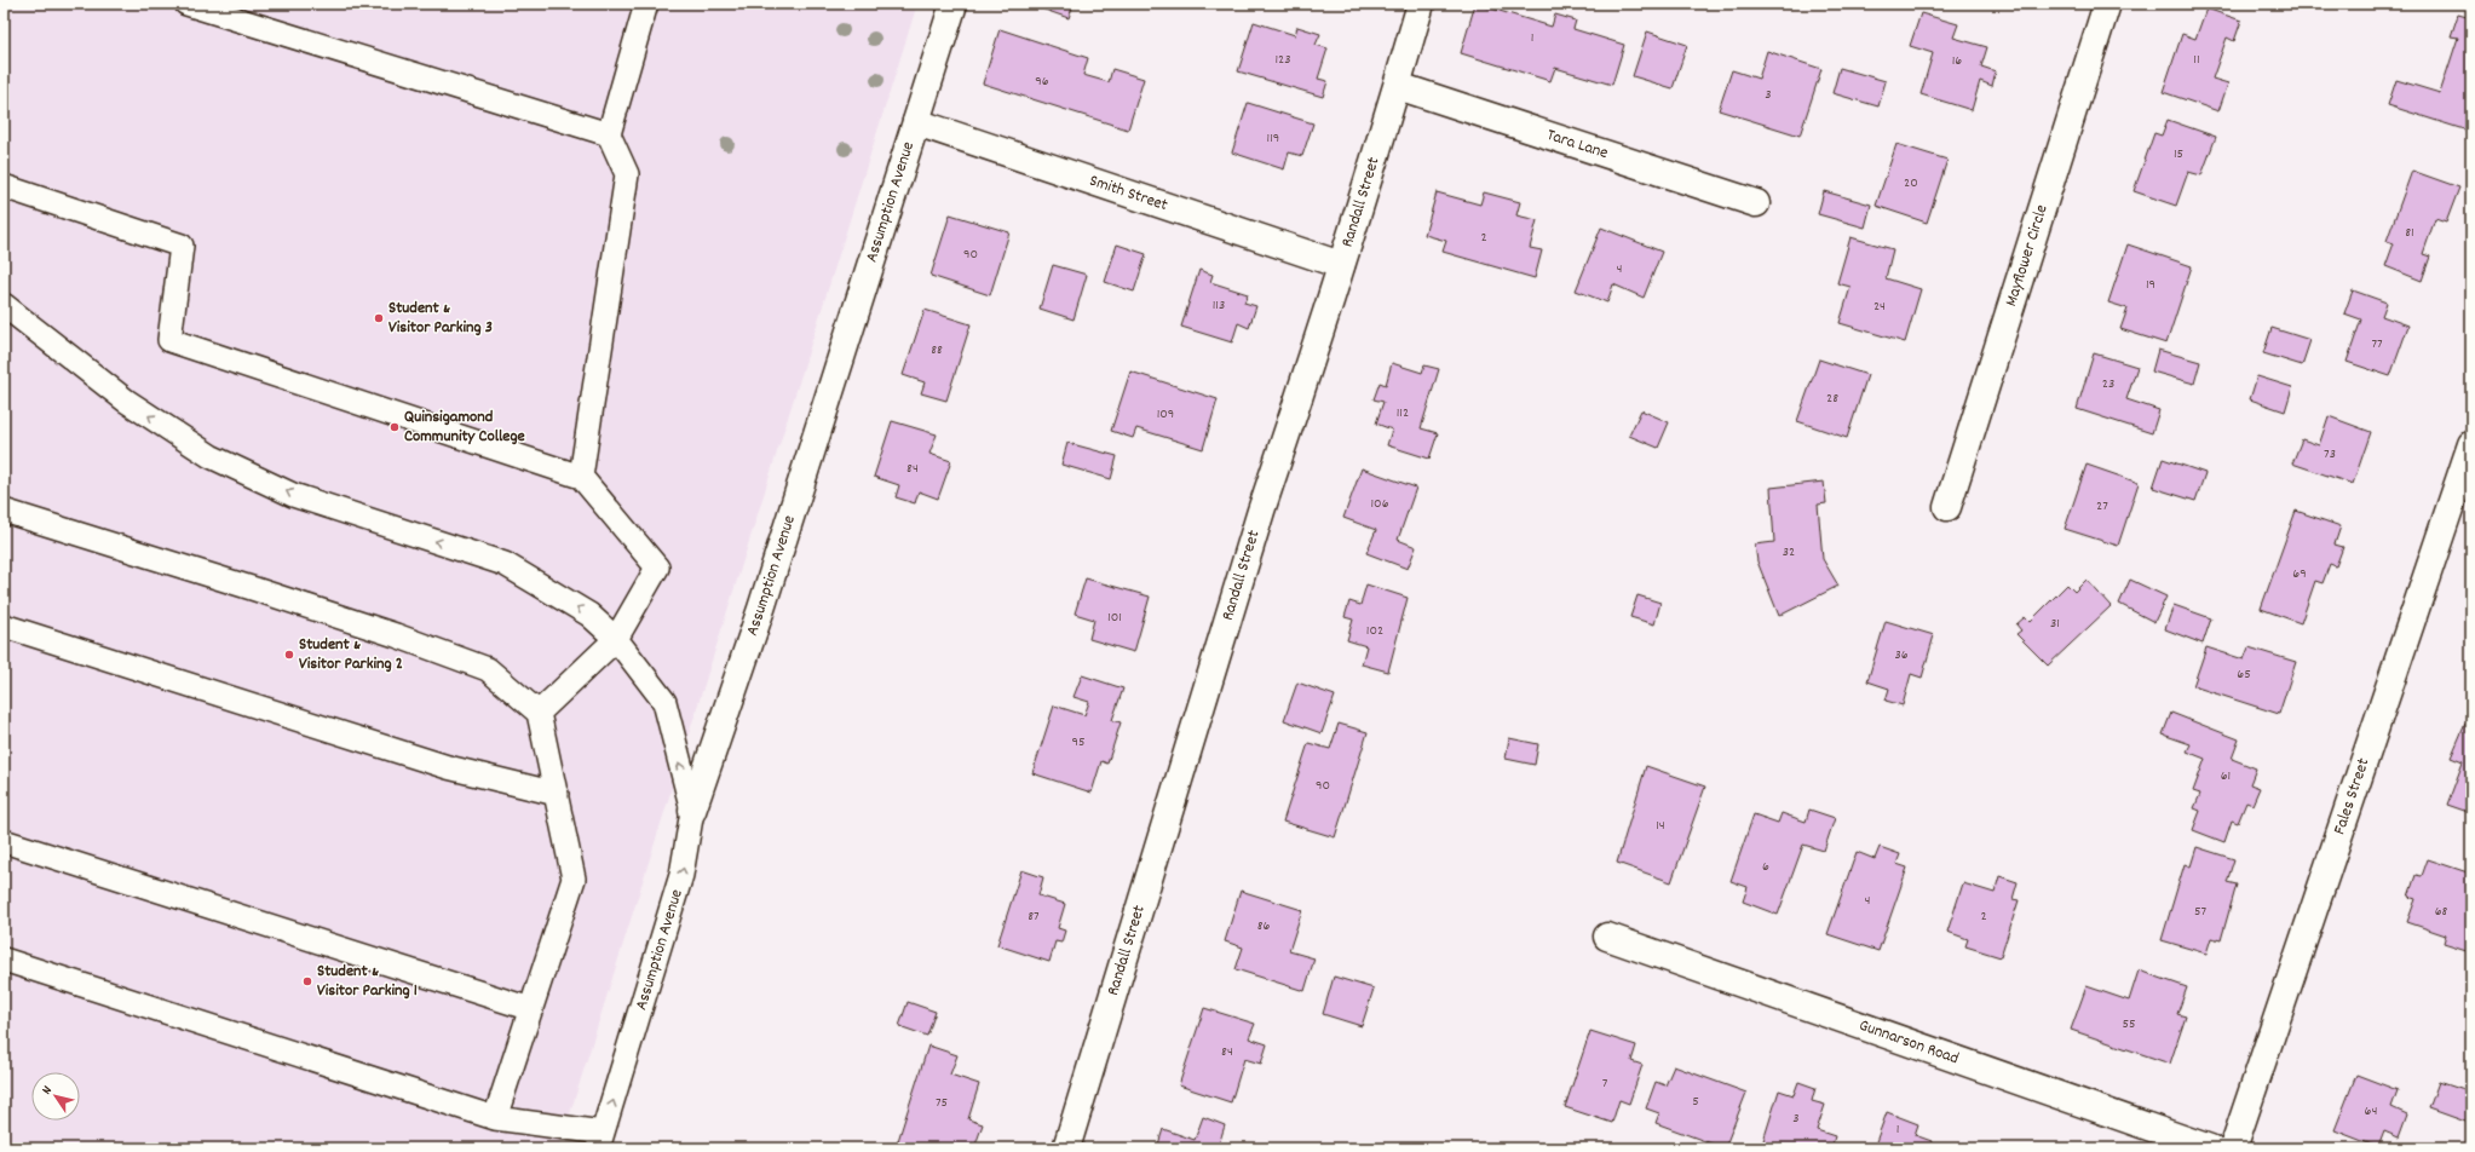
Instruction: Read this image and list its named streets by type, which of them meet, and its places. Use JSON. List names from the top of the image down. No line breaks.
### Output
{"streets":{"street":["Tara Lane","Smith Street","Assumption Avenue","Randall Street","Mayflower Circle","Fales Street","Gunnarson Road"]},"crossings":[["Tara Lane","Randall Street"],["Smith Street","Assumption Avenue"],["Smith Street","Randall Street"]],"places":["Student & Visitor Parking 3","Quinsigamond Community College","Student & Visitor Parking 2","Student & Visitor Parking 1"],"house_numbers":["1","123","11","16","96","3","119","15","20","81","2","90","4","19","113","24","77","88","23","28","112","109","73","84","106","27","32","69","101","31","102","36","65","95","61","90","14","6","4","57","68","87","2","86","55","84","7","5","75","64","3","1"],"north":"top left"}
